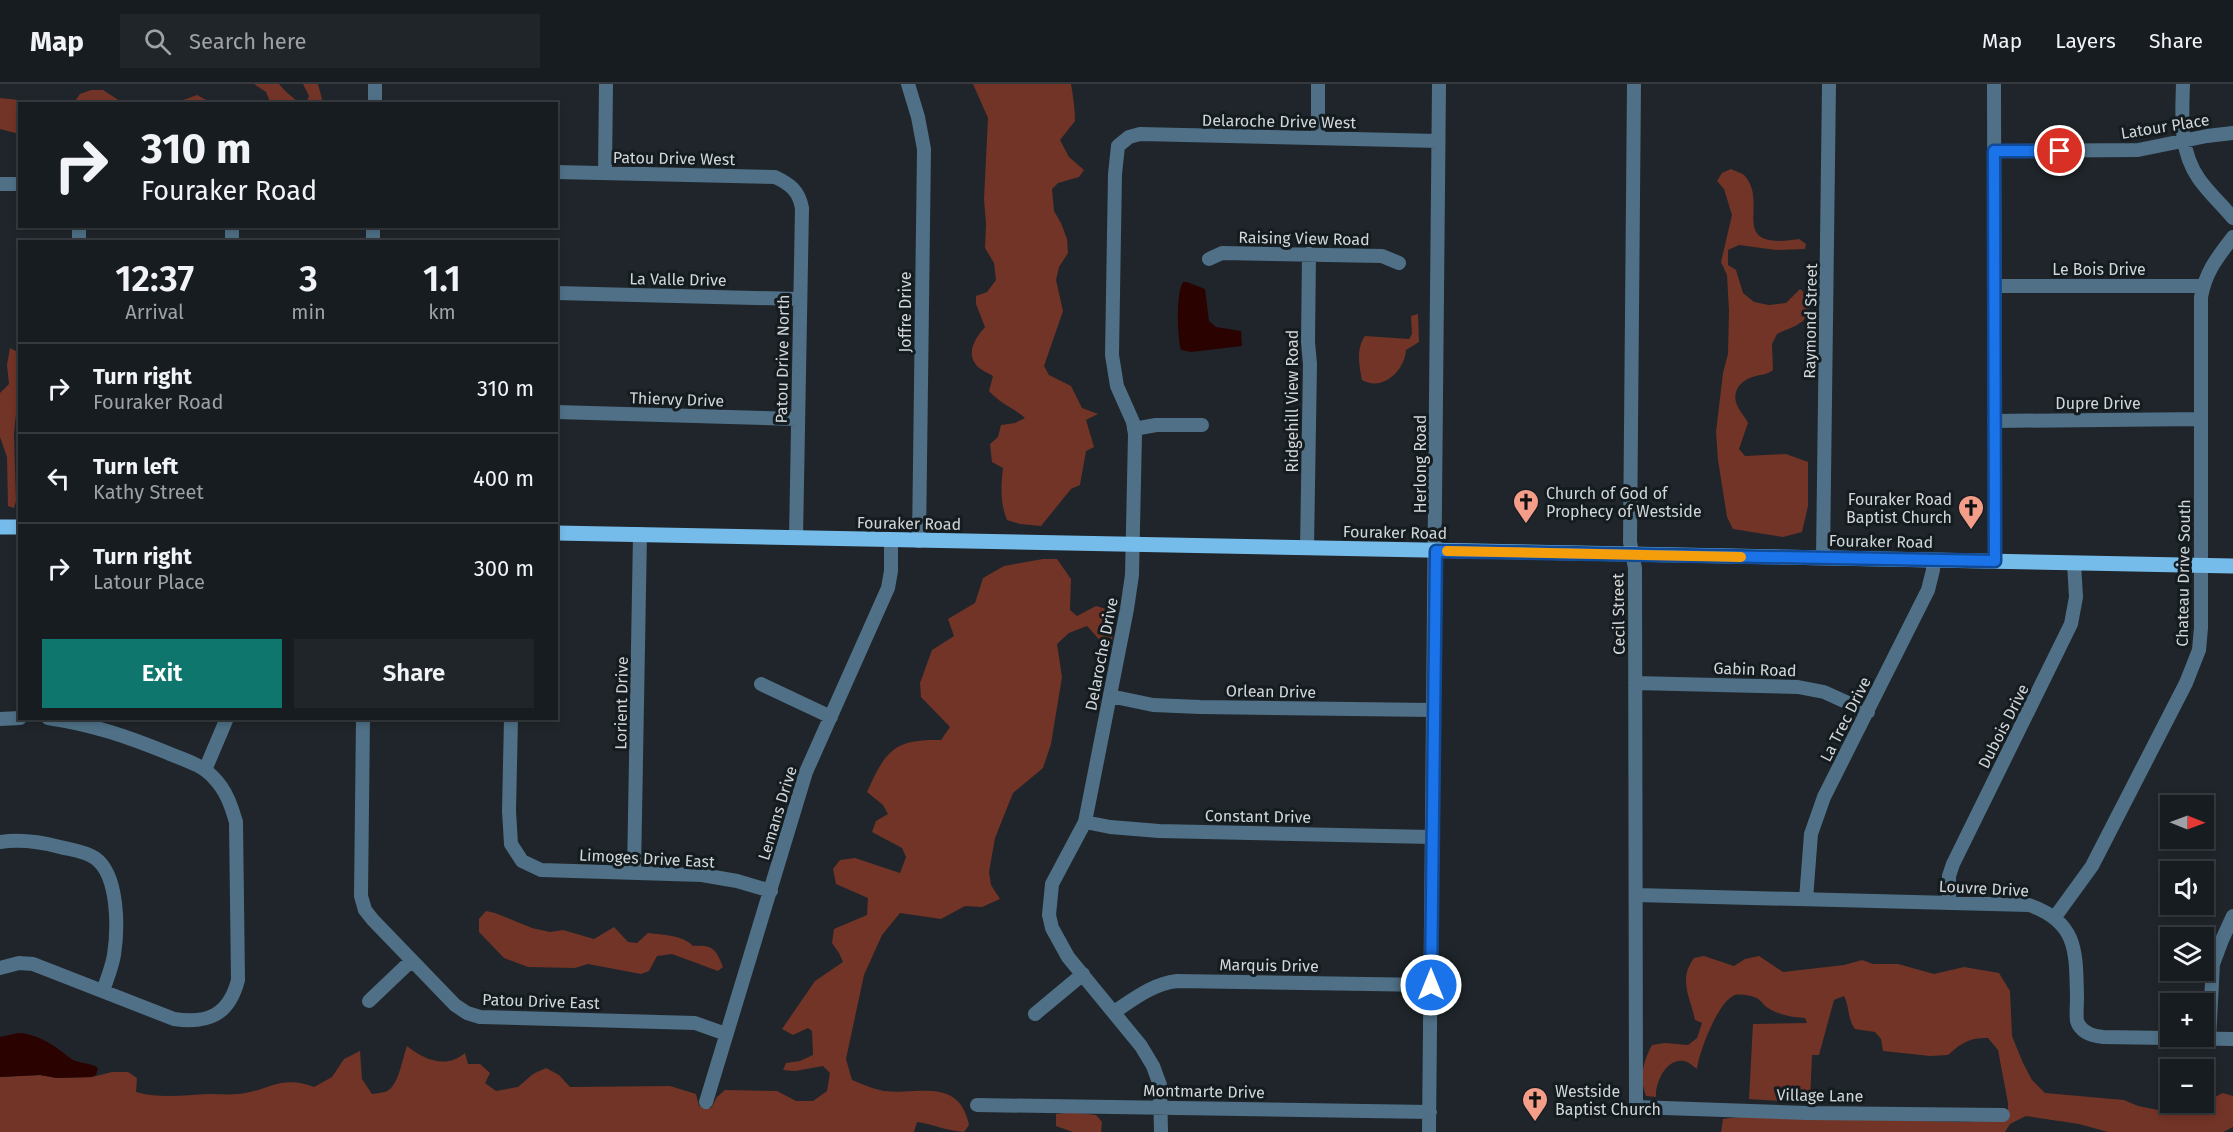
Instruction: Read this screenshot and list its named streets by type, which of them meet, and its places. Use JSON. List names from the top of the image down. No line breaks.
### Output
{"streets":{"main road":["Fouraker Road"],"street":["Delaroche Drive West","Latour Place","Patou Drive West","Raising View Road","Le Bois Drive","La Valle Drive","Joffre Drive","Raymond Street","Patou Drive North","Thiervy Drive","Ridgehill View Road","Dupre Drive","Herlong Road","Chateau Drive South","Cecil Street","Delaroche Drive","Gabin Road","Orlean Drive","Lorient Drive","La Trec Drive","Dubois Drive","Lemans Drive","Constant Drive","Limoges Drive East","Louvre Drive","Marquis Drive","Patou Drive East","Montmarte Drive","Village Lane"]},"crossings":[["Delaroche Drive West","Herlong Road"],["Delaroche Drive West","Delaroche Drive"],["Patou Drive West","Patou Drive North"],["Raising View Road","Ridgehill View Road"],["Le Bois Drive","Chateau Drive South"],["La Valle Drive","Patou Drive North"],["Joffre Drive","Fouraker Road"],["Raymond Street","Fouraker Road"],["Patou Drive North","Thiervy Drive"],["Patou Drive North","Fouraker Road"],["Ridgehill View Road","Fouraker Road"],["Dupre Drive","Chateau Drive South"],["Herlong Road","Fouraker Road"],["Herlong Road","Orlean Drive"],["Herlong Road","Constant Drive"],["Herlong Road","Marquis Drive"],["Herlong Road","Montmarte Drive"],["Fouraker Road","Chateau Drive South"],["Fouraker Road","Cecil Street"],["Fouraker Road","Delaroche Drive"],["Fouraker Road","Lorient Drive"],["Fouraker Road","La Trec Drive"],["Fouraker Road","Dubois Drive"],["Fouraker Road","Lemans Drive"],["Chateau Drive South","Louvre Drive"],["Cecil Street","Gabin Road"],["Cecil Street","Louvre Drive"],["Cecil Street","Village Lane"],["Delaroche Drive","Orlean Drive"],["Delaroche Drive","Constant Drive"],["Delaroche Drive","Marquis Drive"],["Delaroche Drive","Montmarte Drive"],["Gabin Road","La Trec Drive"],["Lorient Drive","Limoges Drive East"],["La Trec Drive","Louvre Drive"],["Dubois Drive","Louvre Drive"],["Lemans Drive","Limoges Drive East"],["Lemans Drive","Patou Drive East"]],"places":{"church":["Church of God of Prophecy of Westside","Fouraker Road Baptist Church","Westside Baptist Church"]},"north":"right","page":{"header":"Map","search":"Search here","nav":["Map","Layers","Share"],"turn":["310 m","Fouraker Road"],"eta":["12:37","Arrival","3","min","1.1","km"],"list":[{"name":"Turn right","note":"Fouraker Road","value":"310 m"},{"name":"Turn left","note":"Kathy Street","value":"400 m"},{"name":"Turn right","note":"Latour Place","value":"300 m"}],"buttons":["Exit","Share"],"map_buttons":["+","−"]}}
